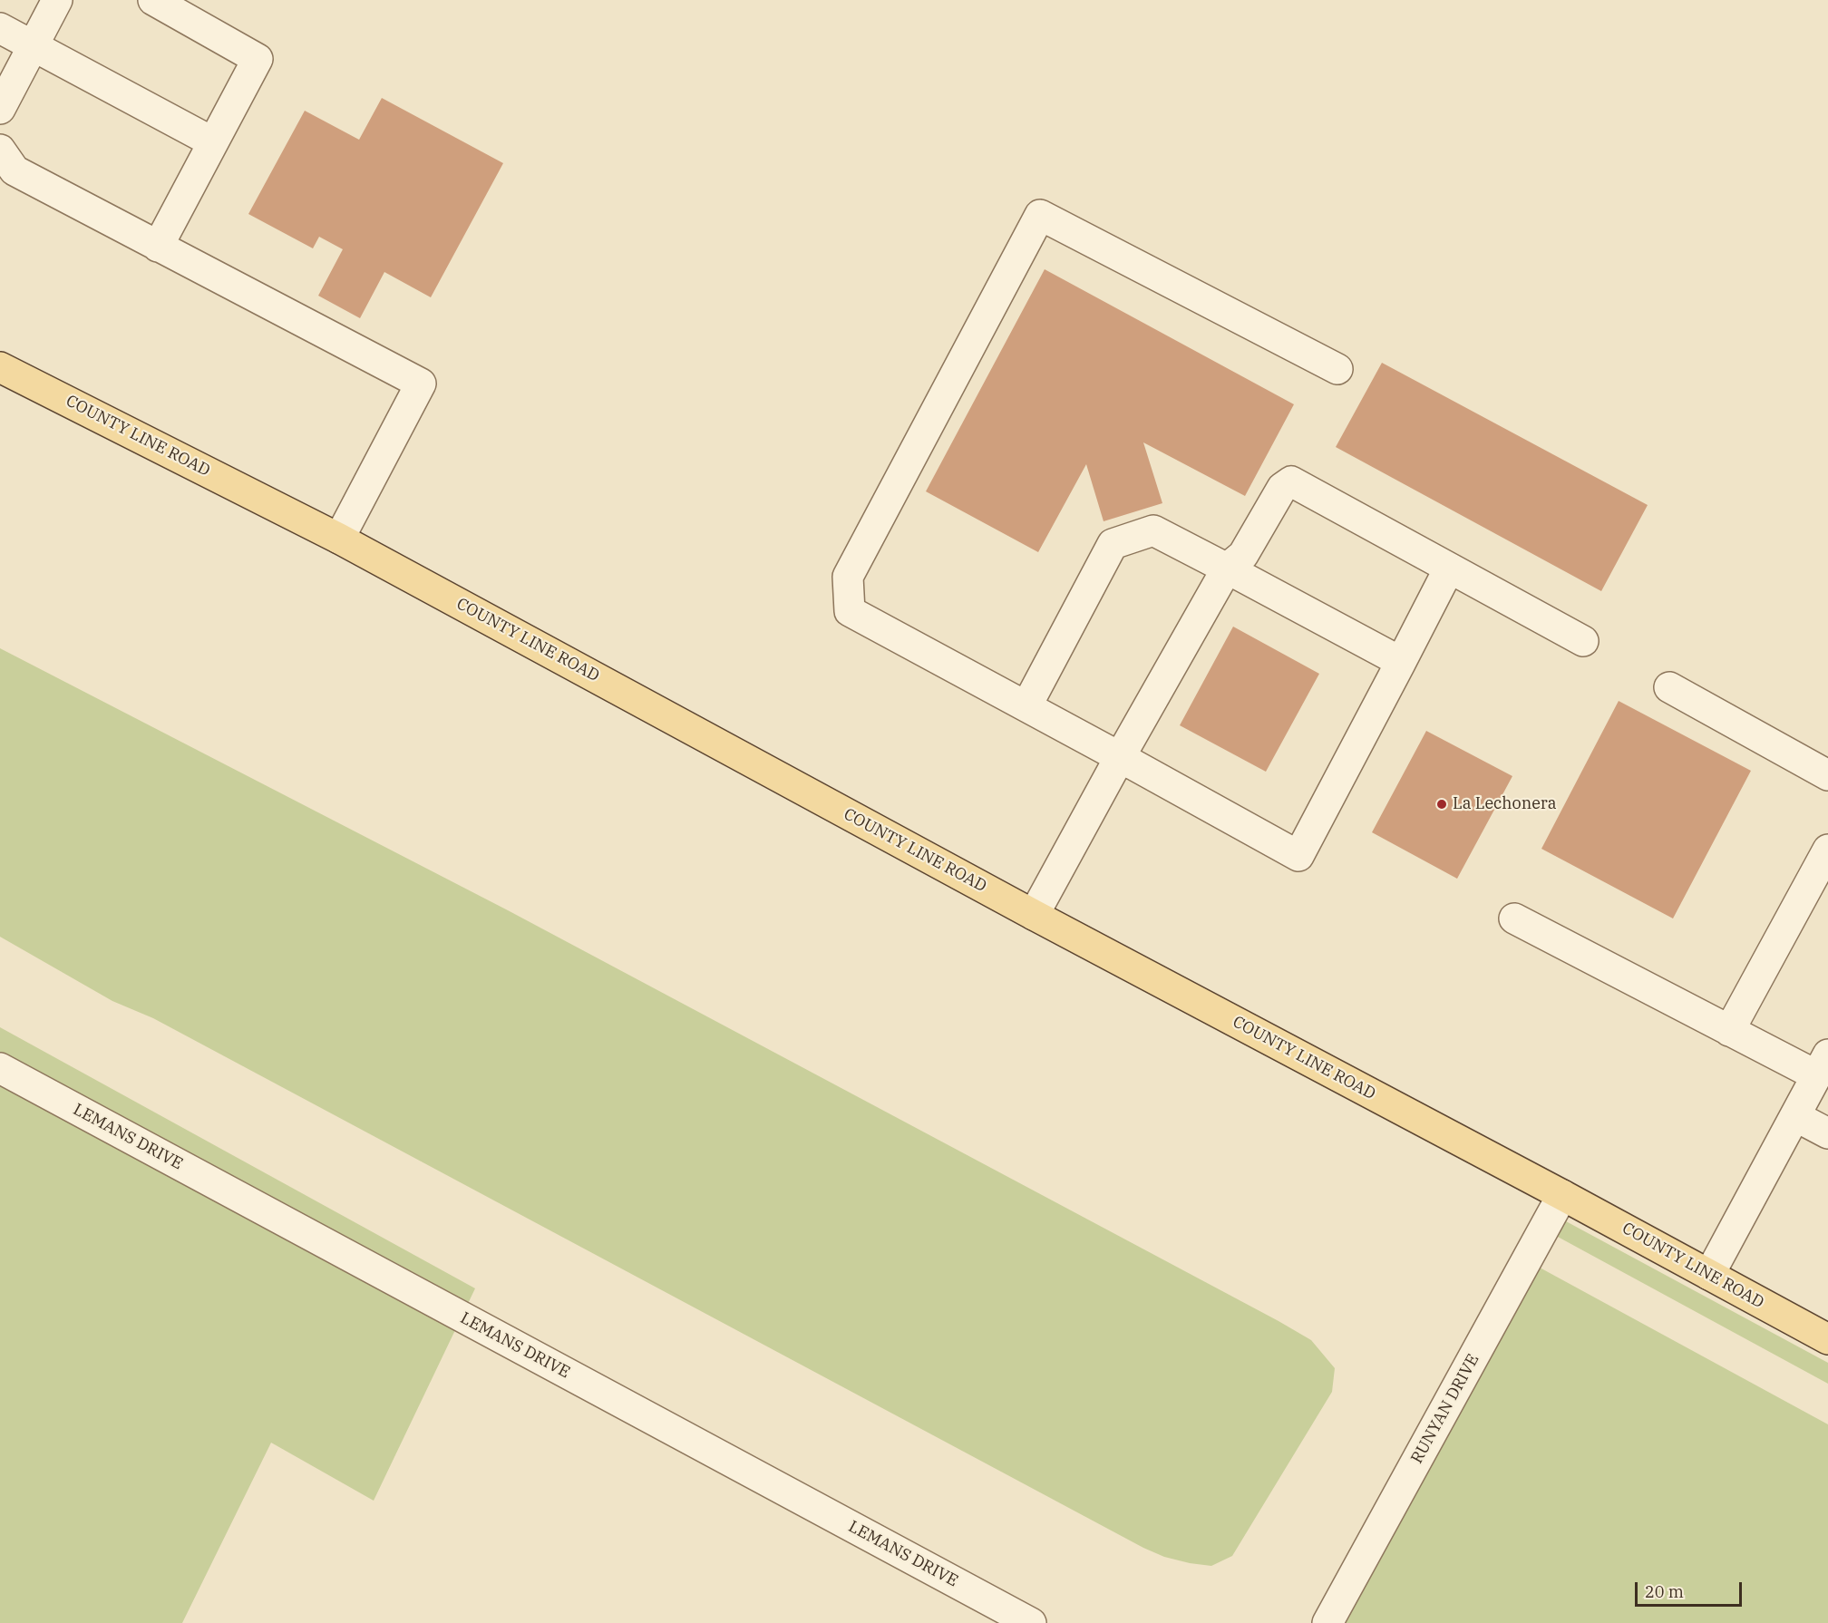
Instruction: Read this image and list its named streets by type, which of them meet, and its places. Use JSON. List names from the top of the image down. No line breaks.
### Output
{"streets":{"main road":["COUNTY LINE ROAD"],"street":["LEMANS DRIVE","RUNYAN DRIVE"]},"crossings":[["COUNTY LINE ROAD","RUNYAN DRIVE"]],"places":["La Lechonera"],"scale_bar":"20 m"}
